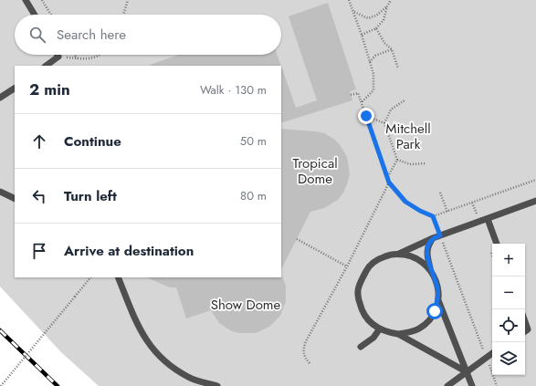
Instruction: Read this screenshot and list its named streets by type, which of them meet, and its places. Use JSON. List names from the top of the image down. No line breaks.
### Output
{"parks":["Mitchell Park","Tropical Dome","Show Dome"],"page":{"search":"Search here","heading":["2 min","Walk · 130 m"],"list":[["Continue","50 m"],["Turn left","80 m"],"Arrive at destination"],"map_buttons":["+","−"]}}
